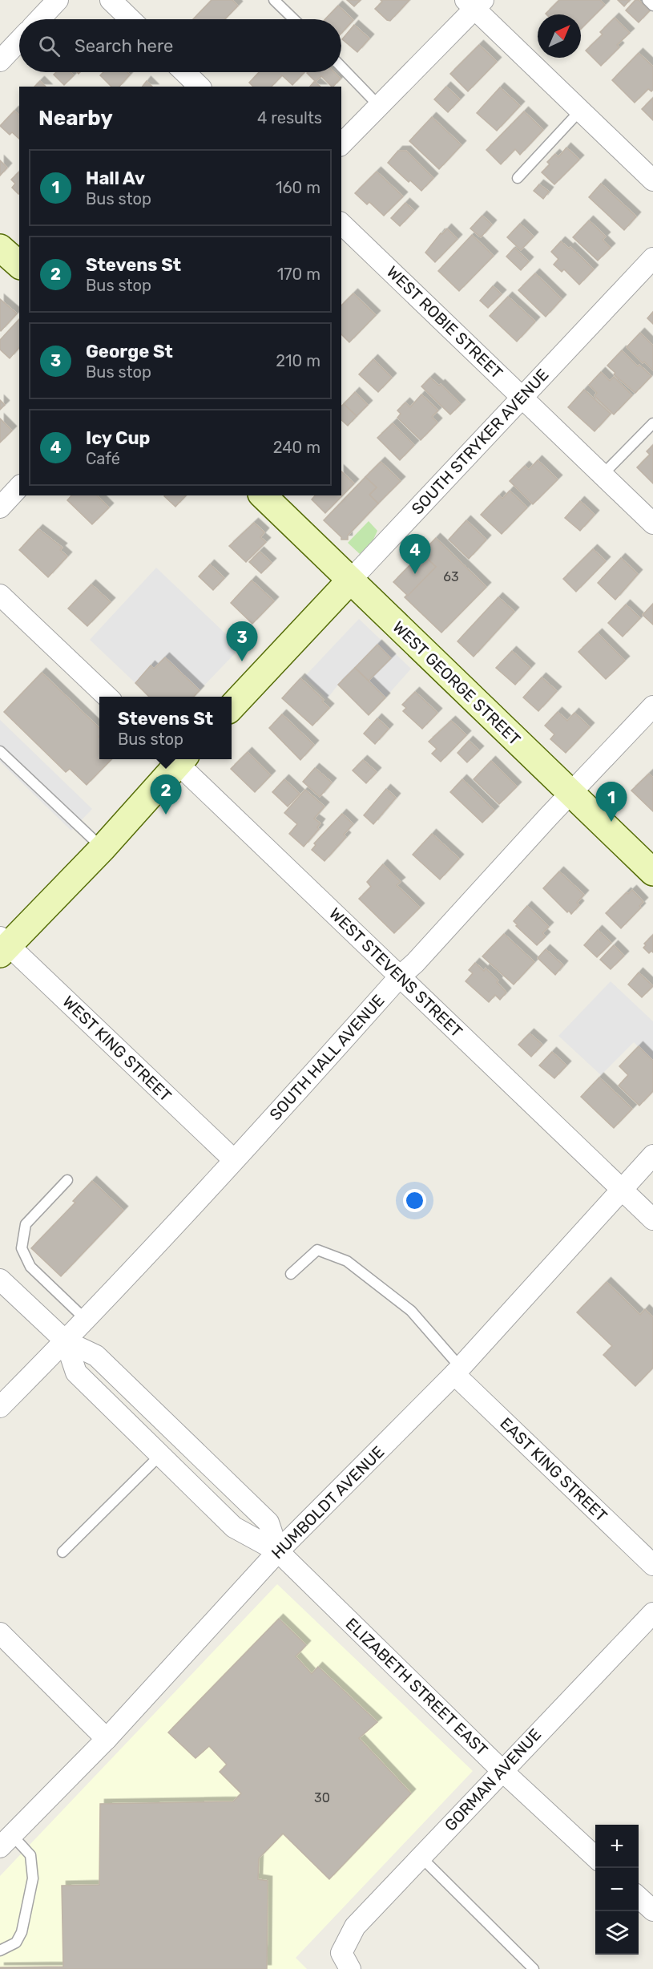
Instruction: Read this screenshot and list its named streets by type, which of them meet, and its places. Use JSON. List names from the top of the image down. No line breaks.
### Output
{"streets":{"street":["WEST ROBIE STREET","SOUTH STRYKER AVENUE","WEST GEORGE STREET","WEST STEVENS STREET","WEST KING STREET","SOUTH HALL AVENUE","EAST KING STREET","HUMBOLDT AVENUE","ELIZABETH STREET EAST","GORMAN AVENUE"]},"crossings":[["WEST ROBIE STREET","SOUTH STRYKER AVENUE"],["SOUTH STRYKER AVENUE","WEST GEORGE STREET"],["WEST GEORGE STREET","SOUTH HALL AVENUE"],["WEST STEVENS STREET","SOUTH HALL AVENUE"],["WEST STEVENS STREET","HUMBOLDT AVENUE"],["WEST KING STREET","SOUTH HALL AVENUE"],["SOUTH HALL AVENUE","ELIZABETH STREET EAST"],["EAST KING STREET","HUMBOLDT AVENUE"],["HUMBOLDT AVENUE","ELIZABETH STREET EAST"],["ELIZABETH STREET EAST","GORMAN AVENUE"]],"house_numbers":["63","30"],"north":"top right","page":{"search":"Search here","heading":["Nearby","4 results"],"list":[{"mark":"1","name":"Hall Av","note":"Bus stop","value":"160 m"},{"mark":"2","name":"Stevens St","note":"Bus stop","value":"170 m"},{"mark":"3","name":"George St","note":"Bus stop","value":"210 m"},{"mark":"4","name":"Icy Cup","note":"Café","value":"240 m"}],"pins":["4","3","2","1"],"popup":["Stevens St","Bus stop"],"map_buttons":["+","−"]}}
